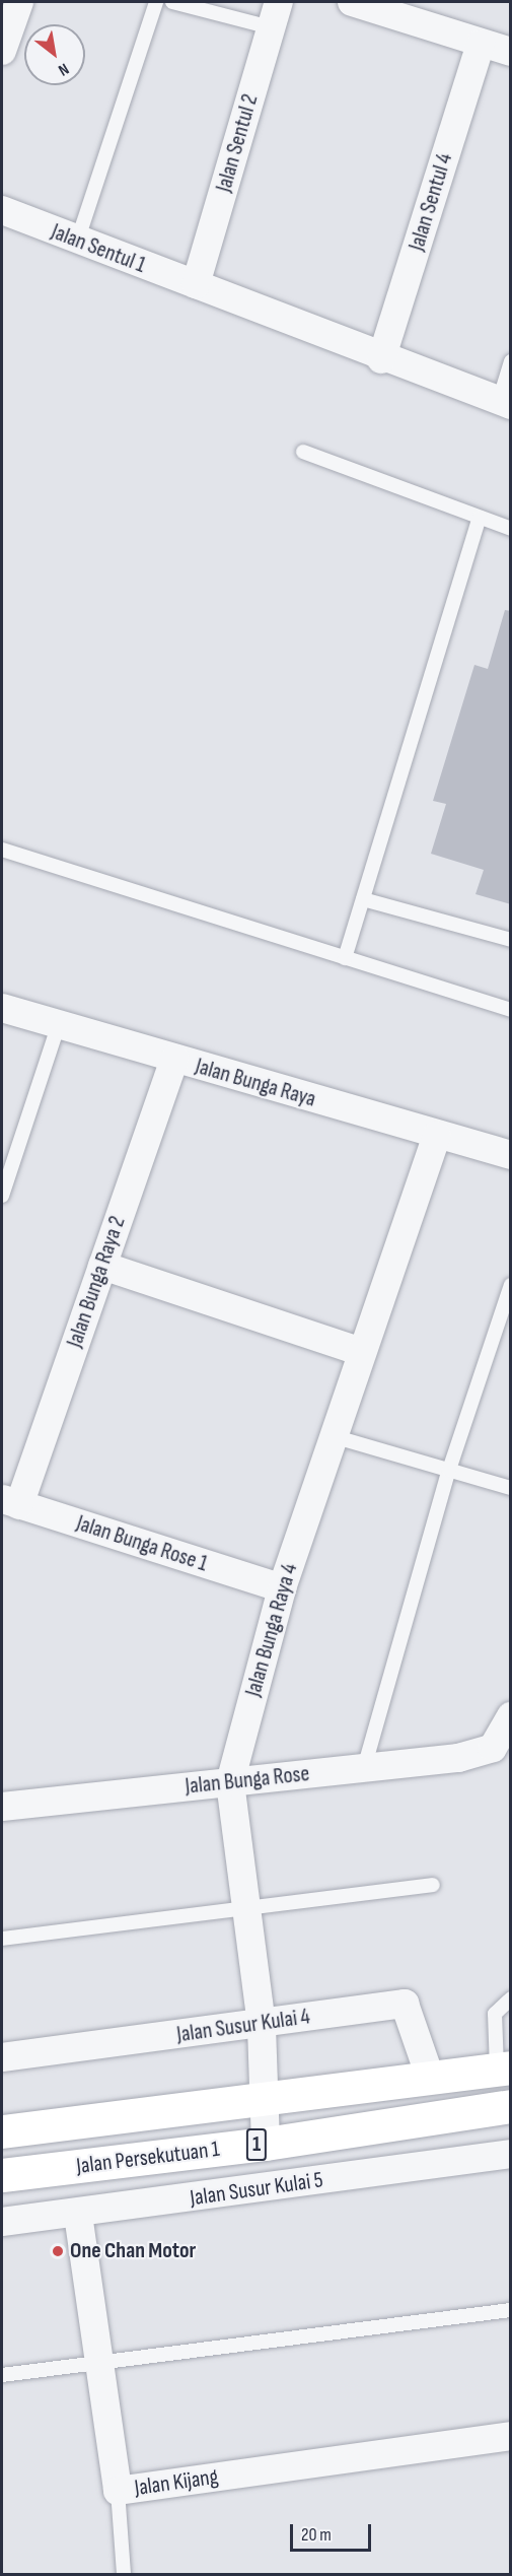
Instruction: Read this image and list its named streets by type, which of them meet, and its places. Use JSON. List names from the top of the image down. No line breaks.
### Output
{"streets":{"highway":["1","Jalan Persekutuan 1"],"street":["Jalan Sentul 2","Jalan Sentul 4","Jalan Sentul 1","Jalan Bunga Raya","Jalan Bunga Raya 2","Jalan Bunga Rose 1","Jalan Bunga Raya 4","Jalan Bunga Rose","Jalan Susur Kulai 4","Jalan Susur Kulai 5","Jalan Kijang"]},"crossings":[["Jalan Sentul 2","Jalan Sentul 1"],["Jalan Sentul 4","Jalan Sentul 1"],["Jalan Bunga Raya","Jalan Bunga Raya 2"],["Jalan Bunga Raya","Jalan Bunga Raya 4"],["Jalan Bunga Raya 2","Jalan Bunga Rose 1"],["Jalan Bunga Rose 1","Jalan Bunga Raya 4"],["Jalan Bunga Raya 4","Jalan Bunga Rose"],["Jalan Bunga Raya 4","Jalan Susur Kulai 4"],["Jalan Bunga Raya 4","Jalan Persekutuan 1"],["Jalan Susur Kulai 4","Jalan Persekutuan 1"],["Jalan Susur Kulai 5","Jalan Kijang"]],"places":["One Chan Motor"],"scale_bar":"20 m","north":"bottom right"}
